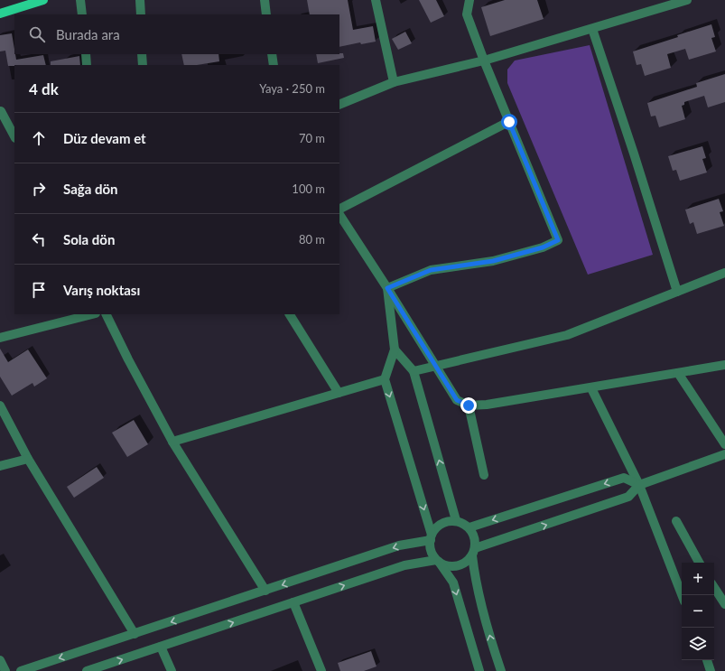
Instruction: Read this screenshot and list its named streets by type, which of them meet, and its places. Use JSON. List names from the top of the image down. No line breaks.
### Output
{"page":{"search":"Burada ara","heading":["4 dk","Yaya · 250 m"],"list":[["Düz devam et","70 m"],["Sağa dön","100 m"],["Sola dön","80 m"],"Varış noktası"],"map_buttons":["+","−"]}}
